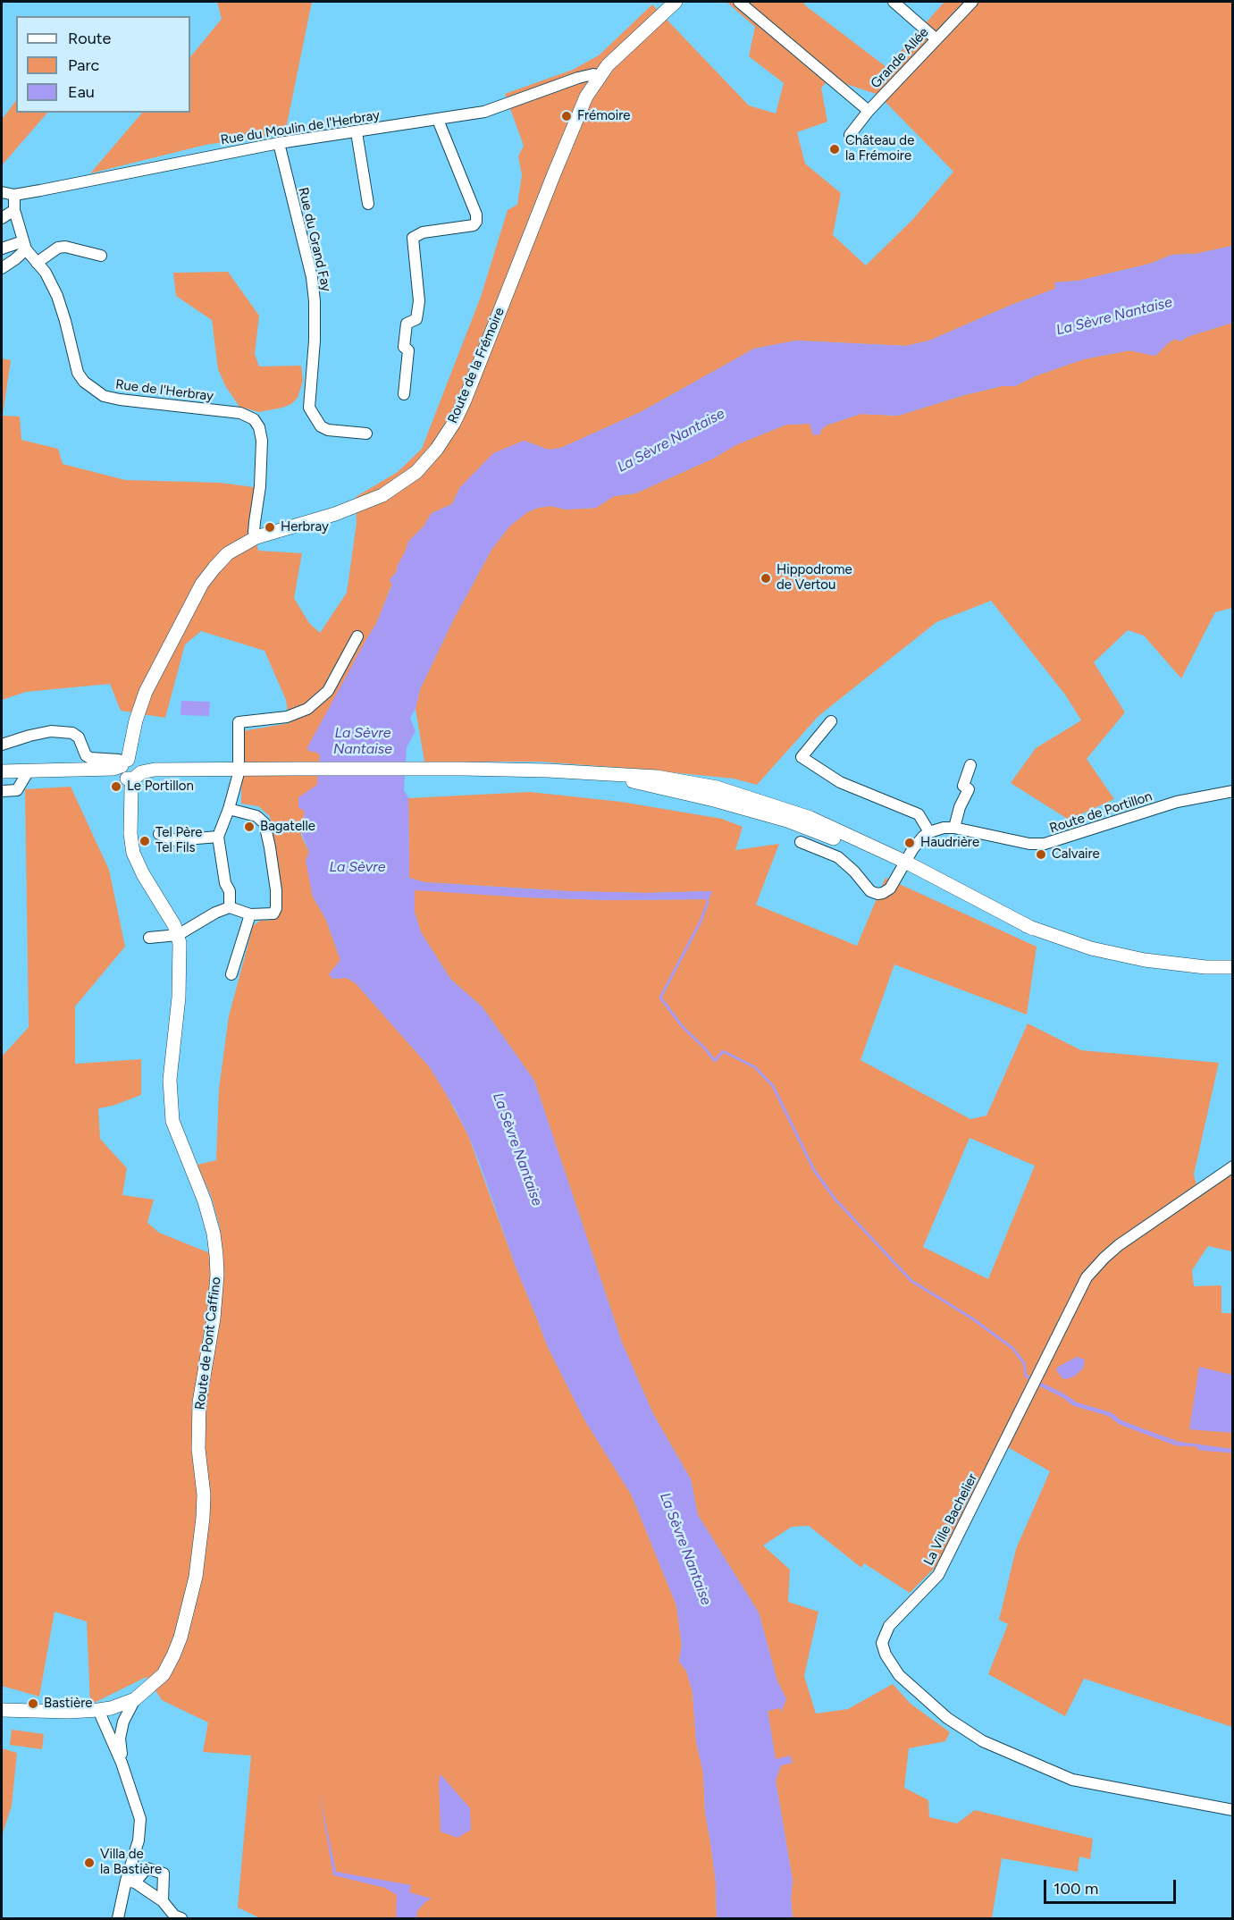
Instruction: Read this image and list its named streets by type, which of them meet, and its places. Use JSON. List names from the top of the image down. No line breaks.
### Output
{"streets":{"street":["Grande Allée","Rue du Moulin de l'Herbray","Rue du Grand Fay","Route de la Frémoire","Rue de l'Herbray","Route de Portillon","Route de Pont Caffino","La Ville Bachelier"]},"crossings":[["Rue du Moulin de l'Herbray","Rue du Grand Fay"],["Rue du Moulin de l'Herbray","Route de la Frémoire"],["Rue du Moulin de l'Herbray","Rue de l'Herbray"],["Route de la Frémoire","Rue de l'Herbray"],["Route de la Frémoire","Route de Pont Caffino"]],"water":["La Sèvre Nantaise","La Sèvre"],"places":["Frémoire","Château de la Frémoire","Herbray","Hippodrome de Vertou","Le Portillon","Bagatelle","Tel Père Tel Fils","Haudrière","Calvaire","Bastière","Villa de la Bastière"],"legend":["Route","Parc","Eau"],"scale_bar":"100 m"}
